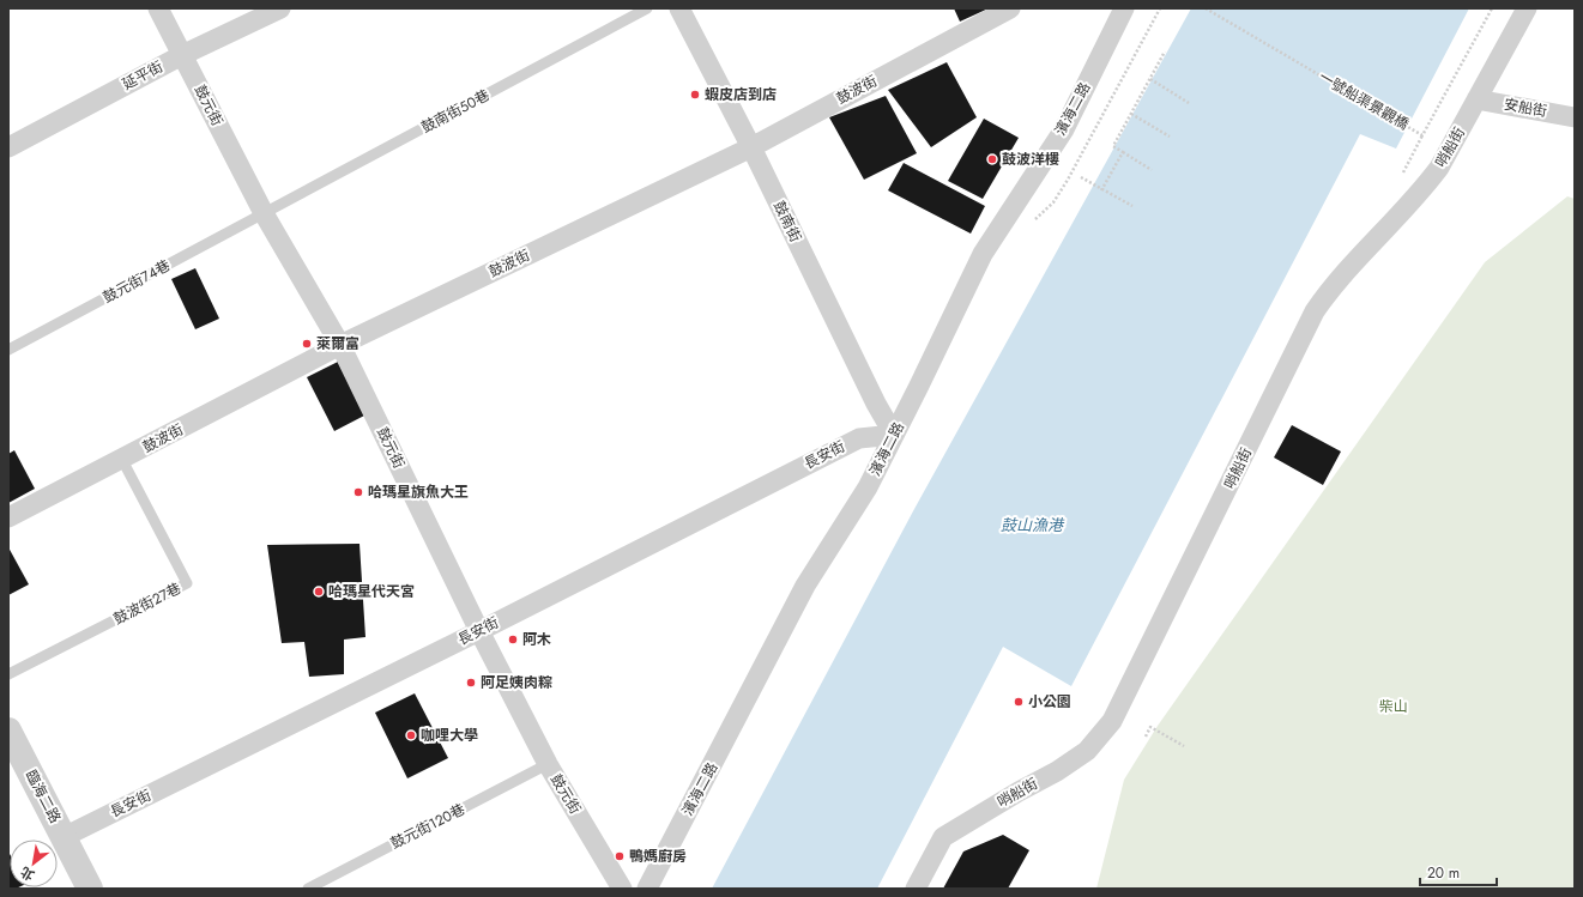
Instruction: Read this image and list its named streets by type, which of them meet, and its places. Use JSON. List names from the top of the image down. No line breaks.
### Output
{"streets":{"street":["延平街","鼓波街","鼓元街","安船街","濱海二路","哨船街","鼓南街","長安街","臨海二路"],"lane":["鼓南街50巷","鼓元街74巷","鼓波街27巷","鼓元街120巷"],"path":["一號船渠景觀橋"]},"crossings":[["延平街","鼓元街"],["鼓波街","鼓元街"],["鼓波街","鼓南街"],["鼓波街","鼓波街27巷"],["鼓元街","鼓南街50巷"],["鼓元街","鼓元街74巷"],["鼓元街","長安街"],["鼓元街","鼓元街120巷"],["安船街","哨船街"],["濱海二路","鼓南街"],["濱海二路","長安街"],["鼓南街50巷","鼓元街74巷"],["鼓南街","長安街"],["長安街","臨海二路"]],"water":["鼓山漁港"],"parks":["柴山"],"places":["蝦皮店到店","鼓波洋樓","萊爾富","哈瑪星旗魚大王","哈瑪星代天宮","阿木","阿足姨肉粽","小公園","咖哩大學","鴨媽廚房"],"scale_bar":"20 m","north":"bottom left"}
